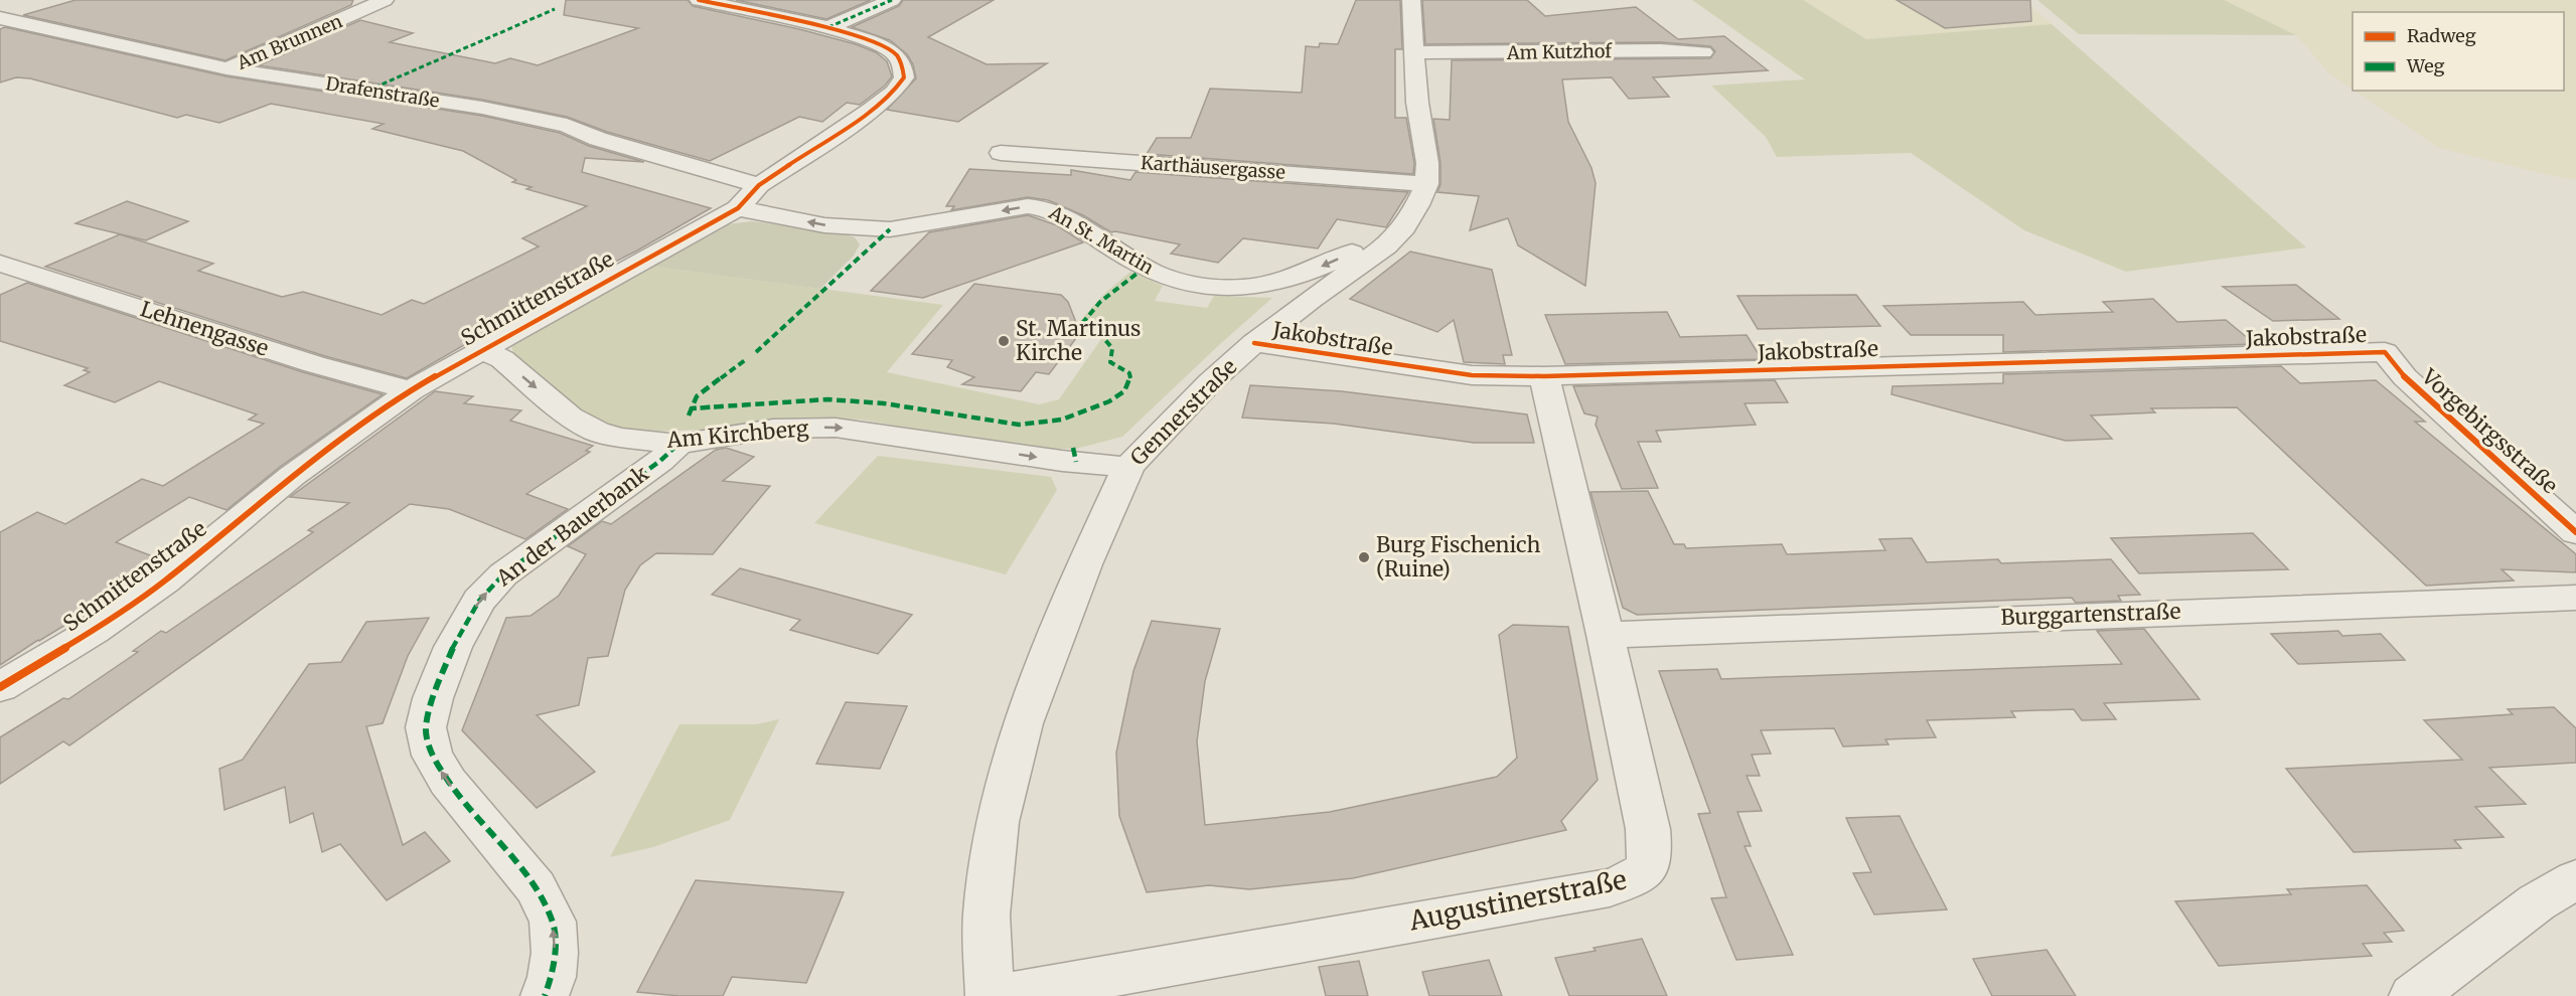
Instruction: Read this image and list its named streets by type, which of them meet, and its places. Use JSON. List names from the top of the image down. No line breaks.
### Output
{"streets":{"street":["Am Brunnen","Am Kutzhof","Drafenstraße","Karthäusergasse","An St. Martin","Schmittenstraße","Lehnengasse","Jakobstraße","Gennerstraße","Vorgebirgsstraße","Am Kirchberg","An der Bauerbank","Burggartenstraße","Augustinerstraße"]},"crossings":[["Am Brunnen","Drafenstraße"],["Am Kutzhof","Gennerstraße"],["Drafenstraße","Schmittenstraße"],["Karthäusergasse","Gennerstraße"],["An St. Martin","Schmittenstraße"],["An St. Martin","Gennerstraße"],["Schmittenstraße","Lehnengasse"],["Schmittenstraße","Am Kirchberg"],["Jakobstraße","Gennerstraße"],["Jakobstraße","Vorgebirgsstraße"],["Jakobstraße","Augustinerstraße"],["Gennerstraße","Am Kirchberg"],["Am Kirchberg","An der Bauerbank"],["Burggartenstraße","Augustinerstraße"]],"one_way":["An St. Martin","Am Kirchberg","An der Bauerbank"],"places":["St. Martinus Kirche","Burg Fischenich (Ruine)"],"legend":["Radweg","Weg"]}
